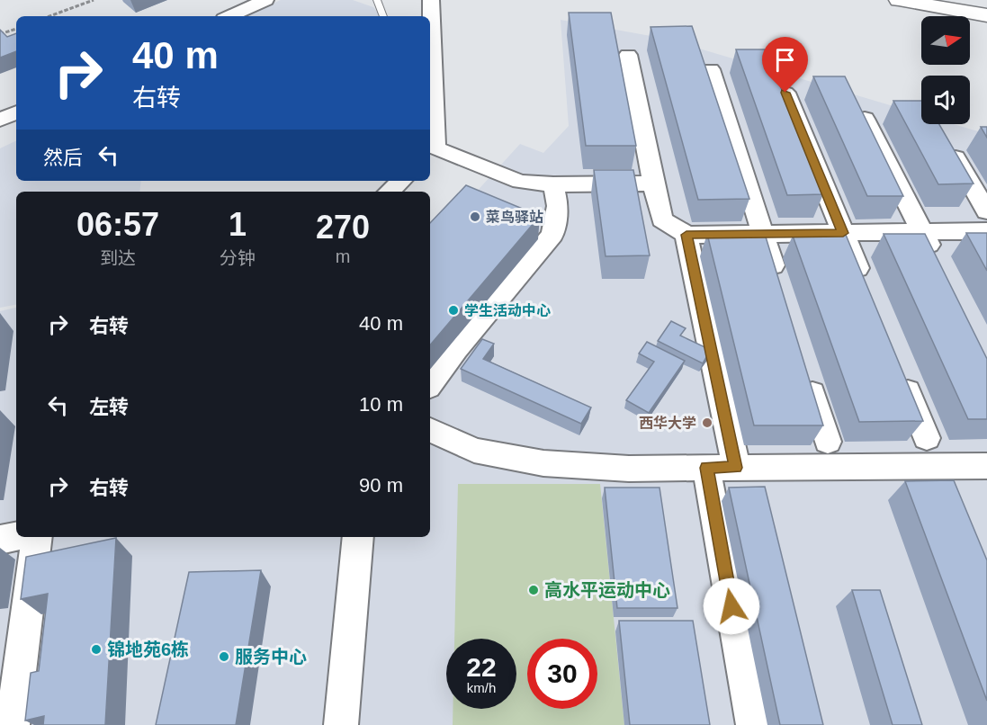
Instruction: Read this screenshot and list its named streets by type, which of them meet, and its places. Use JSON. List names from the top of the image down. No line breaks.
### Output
{"places":["菜鸟驿站","学生活动中心","西华大学","高水平运动中心","锦地苑6栋","服务中心"],"north":"right","page":{"turn":["40 m","右转"],"then":"然后","eta":["06:57","到达","1","分钟","270","m"],"list":[{"name":"右转","value":"40 m"},{"name":"左转","value":"10 m"},{"name":"右转","value":"90 m"}],"speed":"22 km/h","limit":"30"}}
